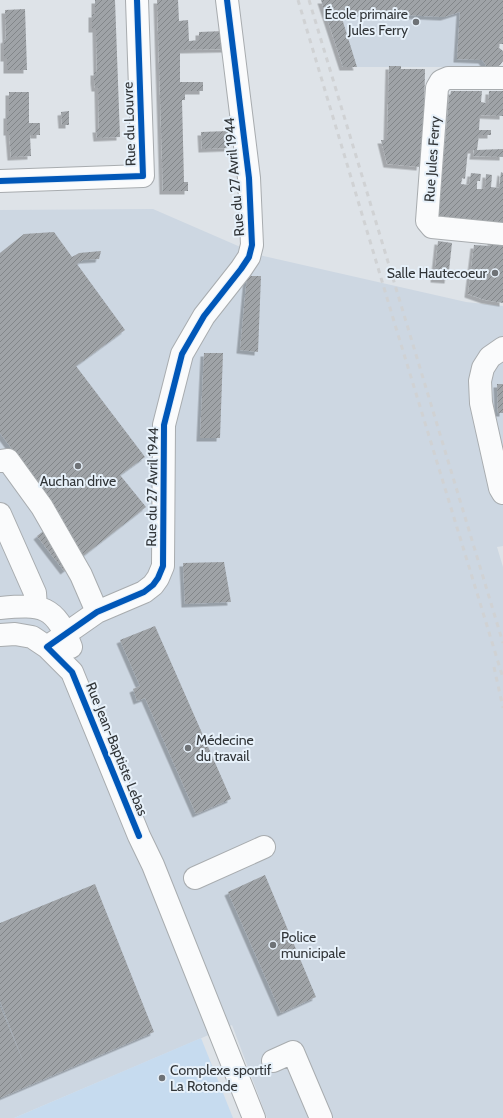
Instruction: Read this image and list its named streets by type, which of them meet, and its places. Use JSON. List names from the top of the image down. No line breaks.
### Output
{"streets":{"street":["Rue du Louvre","Rue Jules Ferry","Rue du 27 Avril 1944","Rue Jean-Baptiste Lebas"]},"places":["École primaire Jules Ferry","Salle Hautecoeur","Auchan drive","Médecine du travail","Police municipale","Complexe sportif La Rotonde"]}
